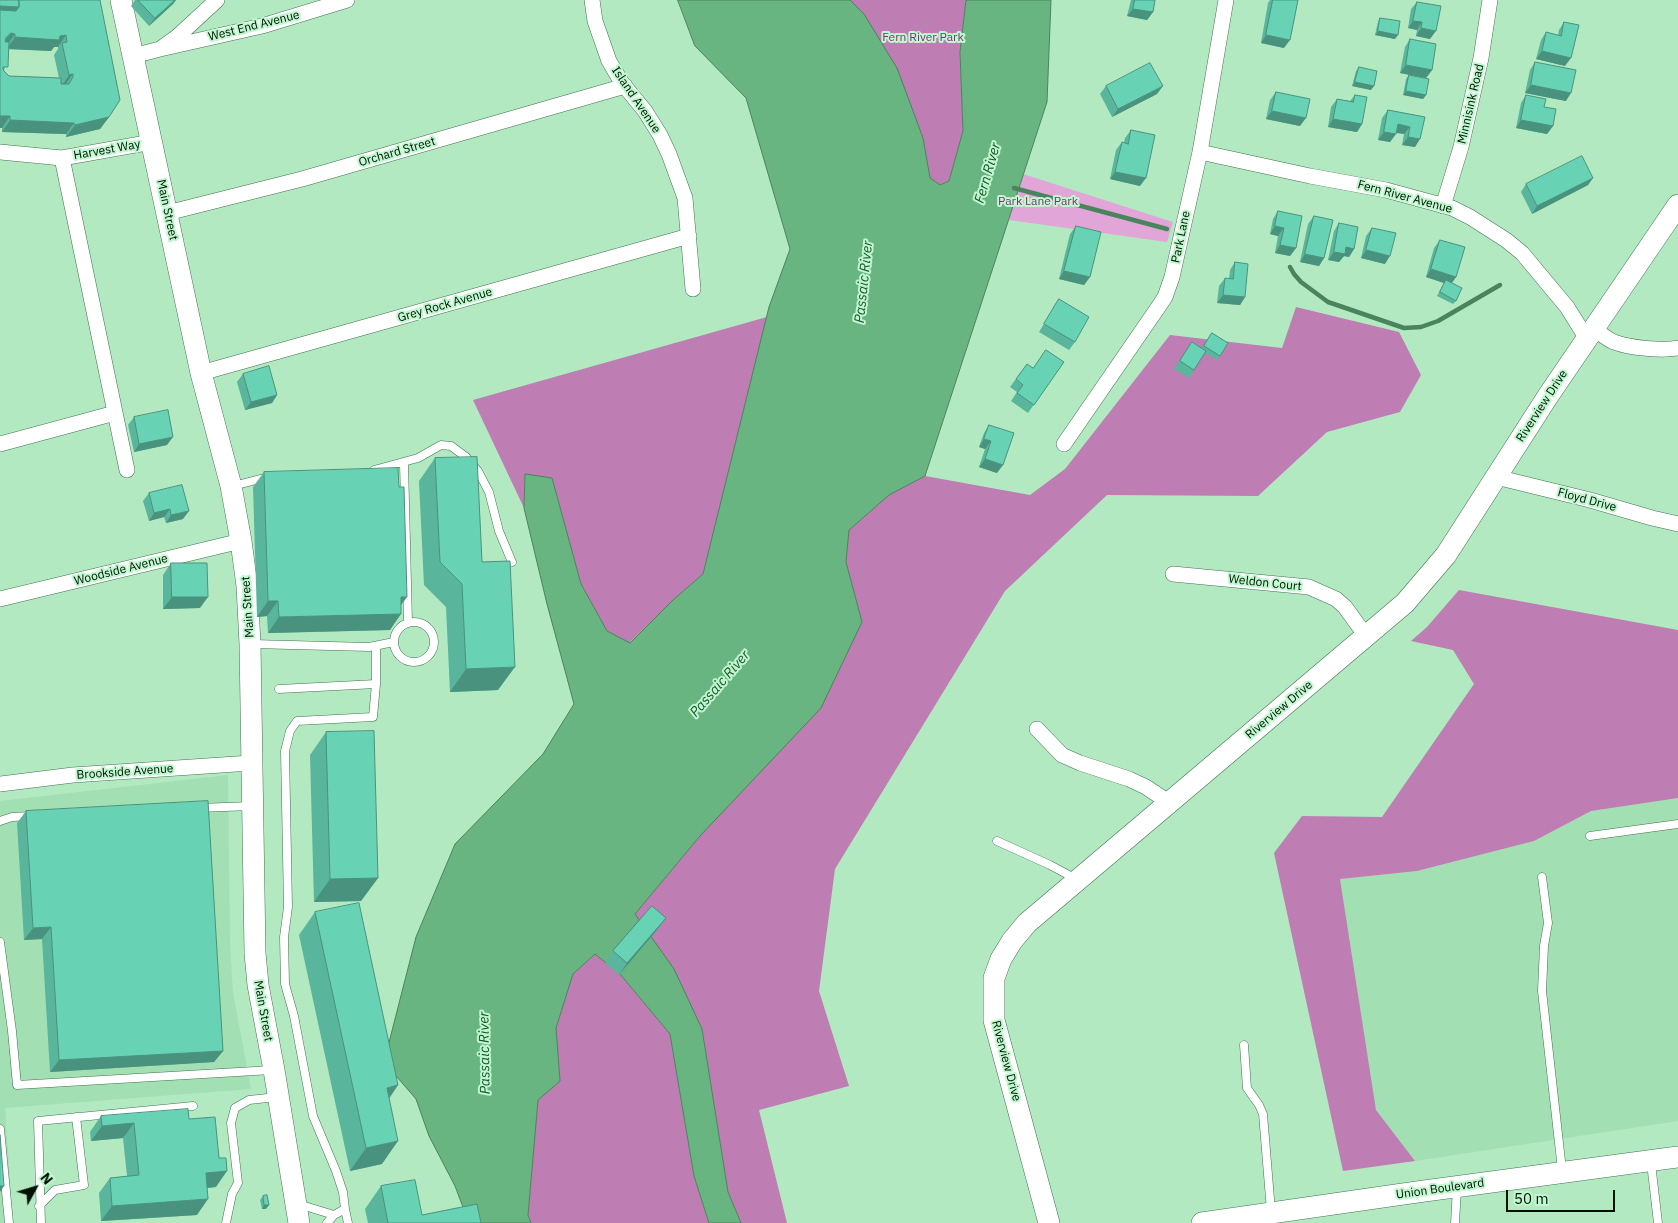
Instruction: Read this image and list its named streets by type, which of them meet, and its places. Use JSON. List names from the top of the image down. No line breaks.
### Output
{"streets":{"main road":["Main Street","Riverview Drive","Union Boulevard"],"street":["West End Avenue","Island Avenue","Minnisink Road","Harvest Way","Orchard Street","Fern River Avenue","Park Lane","Grey Rock Avenue","Floyd Drive","Woodside Avenue","Weldon Court","Brookside Avenue"]},"crossings":[["West End Avenue","Main Street"],["Island Avenue","Orchard Street"],["Island Avenue","Grey Rock Avenue"],["Minnisink Road","Fern River Avenue"],["Harvest Way","Main Street"],["Orchard Street","Main Street"],["Fern River Avenue","Park Lane"],["Fern River Avenue","Riverview Drive"],["Main Street","Grey Rock Avenue"],["Main Street","Woodside Avenue"],["Main Street","Brookside Avenue"],["Riverview Drive","Floyd Drive"],["Riverview Drive","Weldon Court"]],"water":["Fern River","Passaic River"],"parks":["Fern River Park","Park Lane Park"],"scale_bar":"50 m","north":"top right"}
